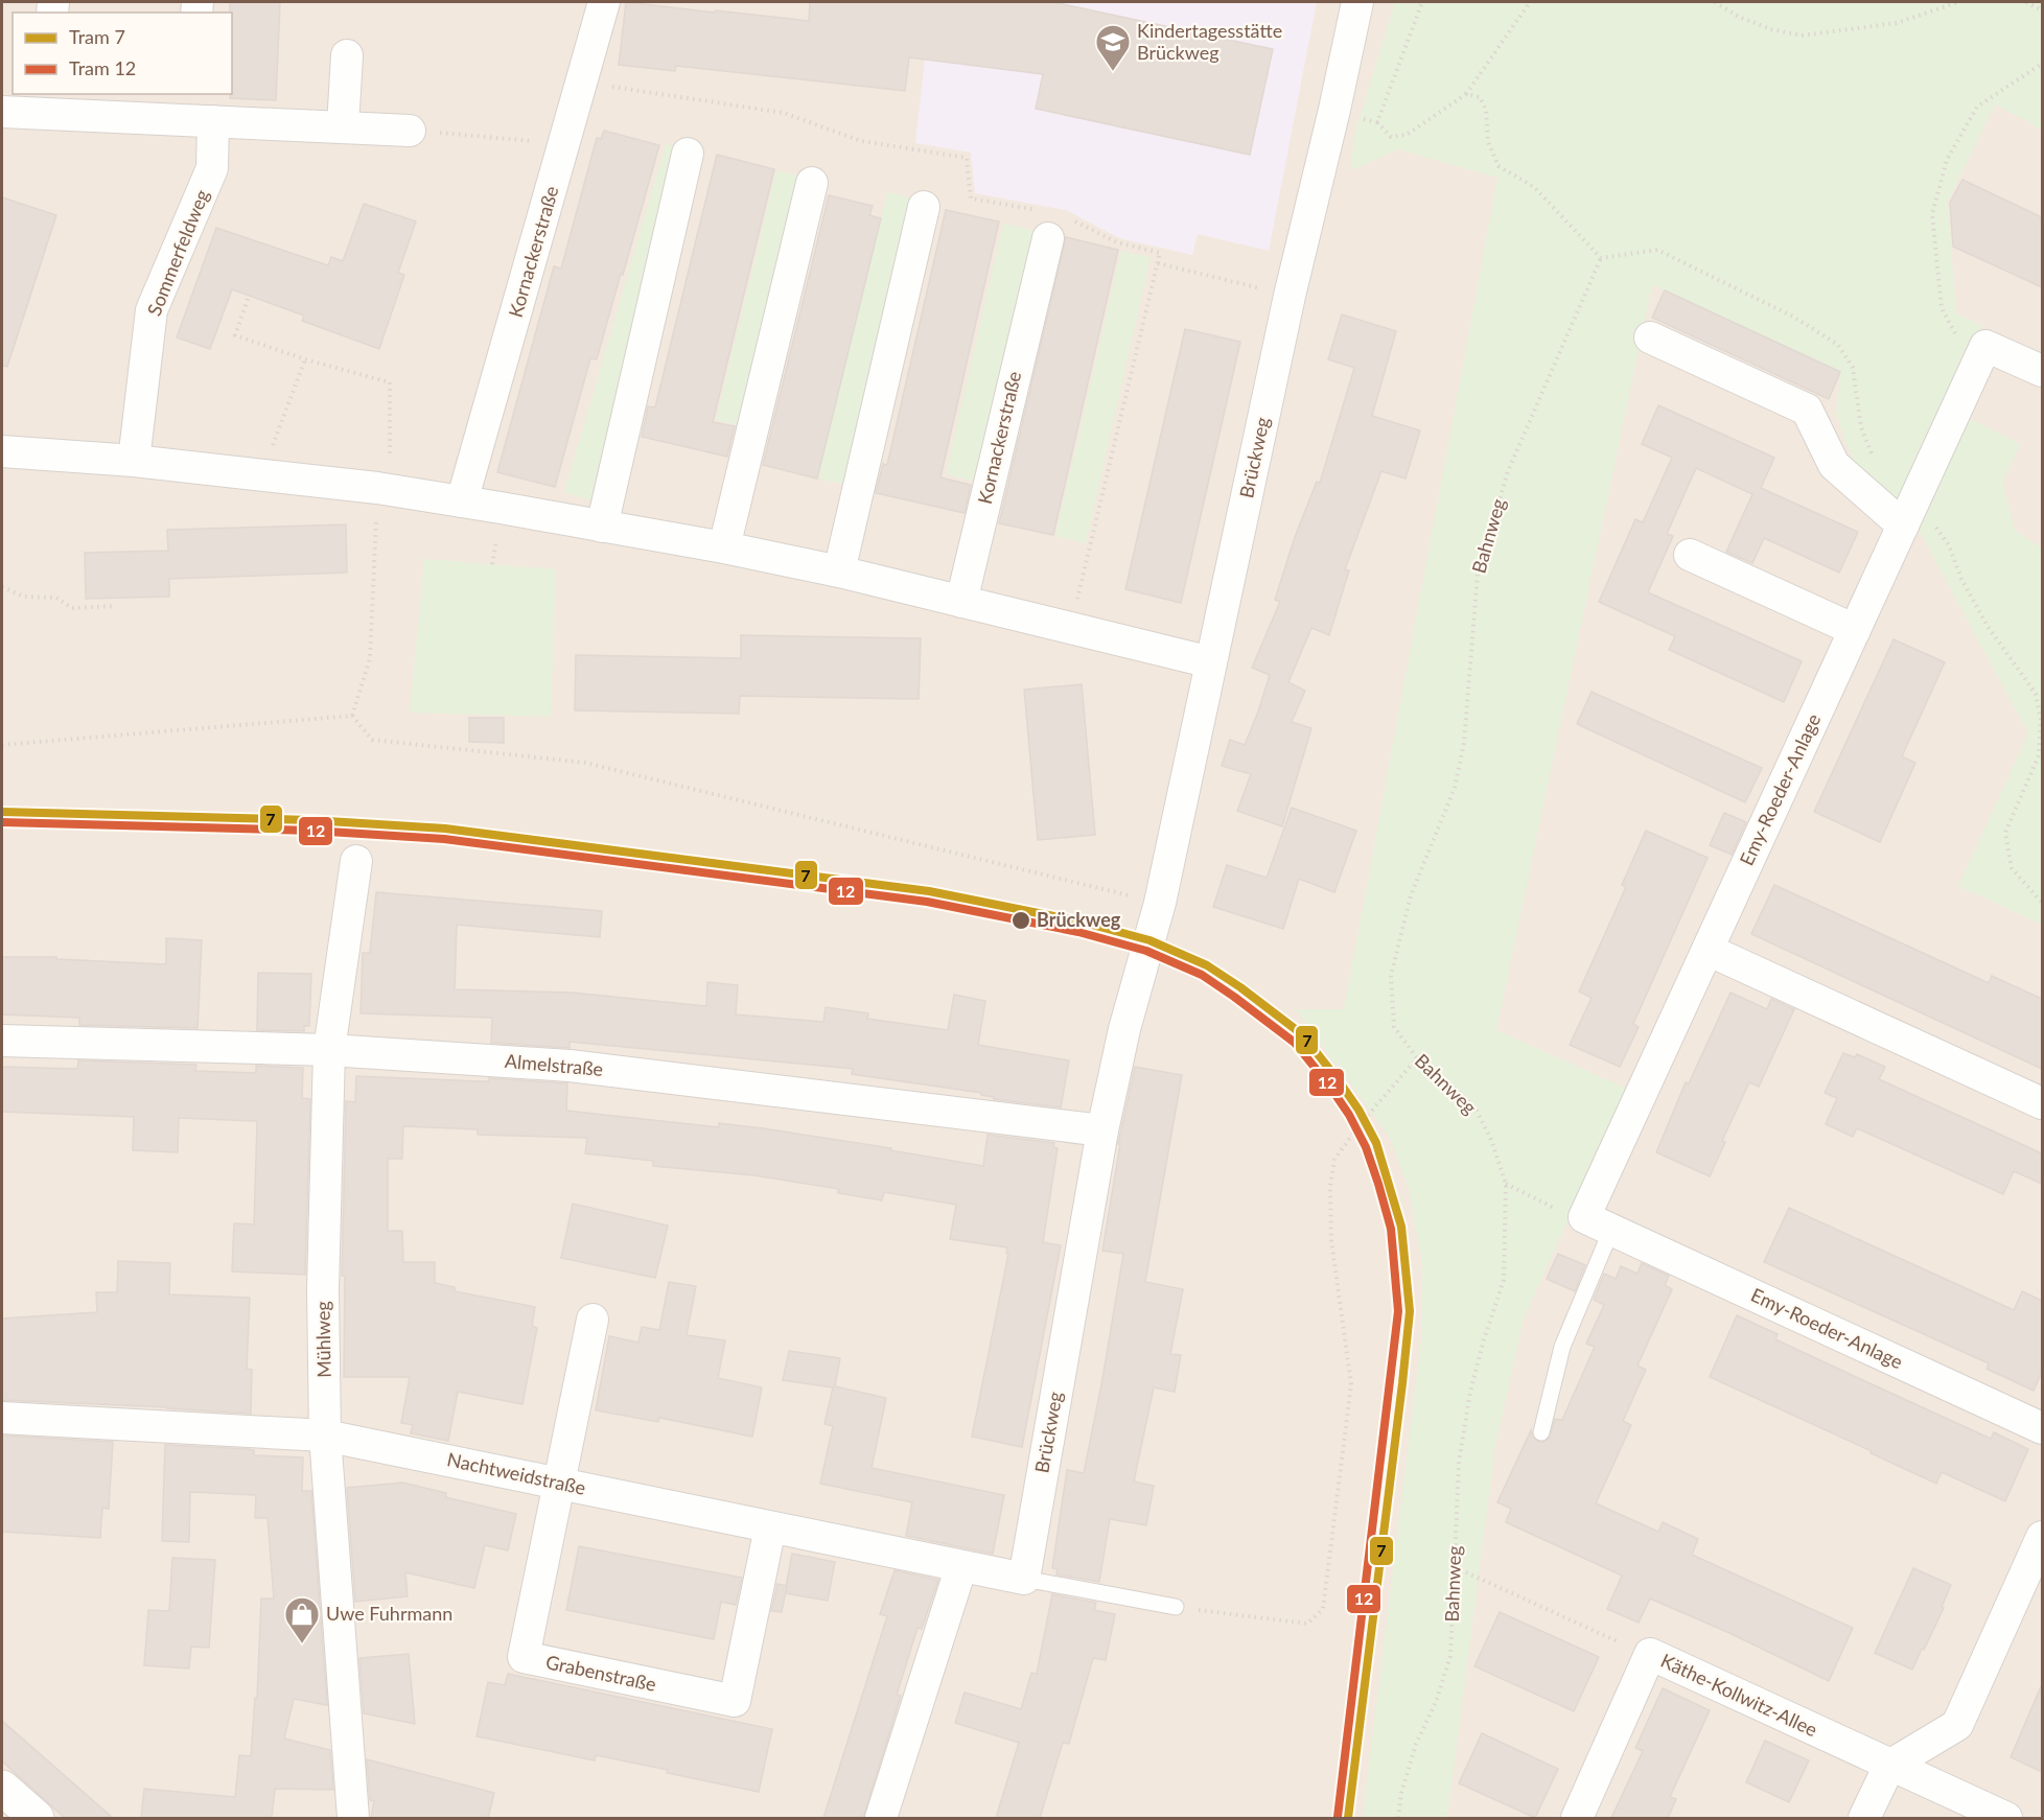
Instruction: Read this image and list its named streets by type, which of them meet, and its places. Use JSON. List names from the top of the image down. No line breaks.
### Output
{"streets":{"street":["Kornackerstraße","Sommerfeldweg","Brückweg","Emy-Roeder-Anlage","Almelstraße","Mühlweg","Nachtweidstraße","Grabenstraße","Käthe-Kollwitz-Allee"],"path":["Bahnweg"]},"crossings":[["Brückweg","Almelstraße"],["Brückweg","Nachtweidstraße"],["Almelstraße","Mühlweg"],["Mühlweg","Nachtweidstraße"],["Nachtweidstraße","Grabenstraße"]],"places":{"school or university":["Kindertagesstätte Brückweg"],"other":["Brückweg"],"shop":["Uwe Fuhrmann"]},"lines":["tram line 7","tram line 12"],"legend":["Tram 7","Tram 12"]}
